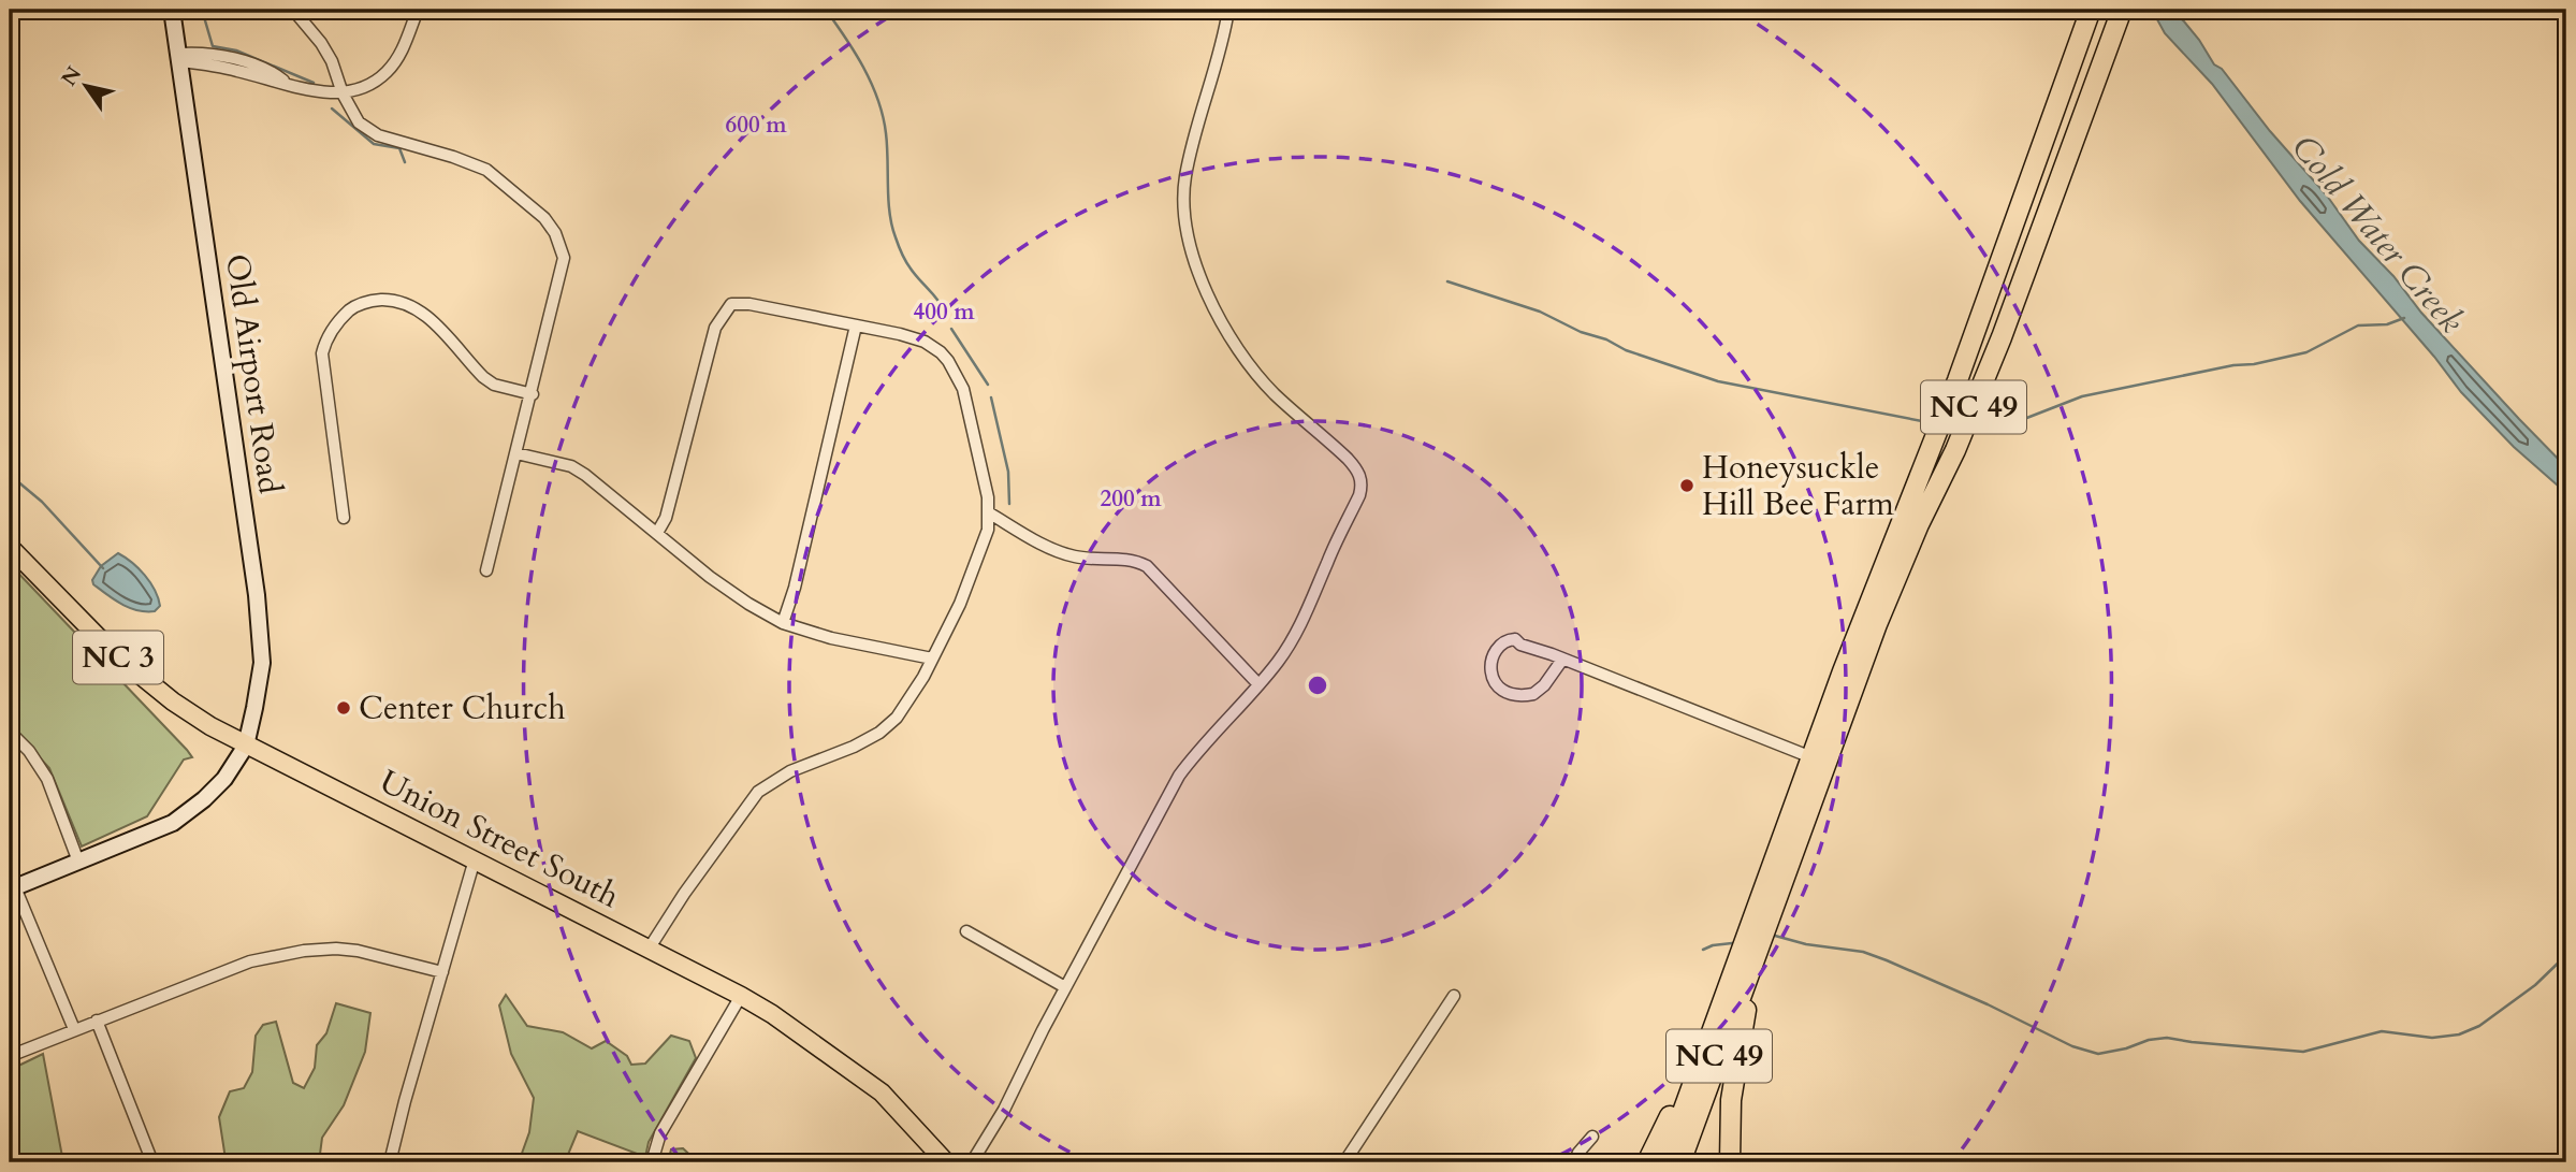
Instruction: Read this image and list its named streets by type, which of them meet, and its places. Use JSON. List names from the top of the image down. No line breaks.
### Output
{"streets":{"highway":["NC 49"],"main road":["NC 3","Union Street South"],"street":["Old Airport Road"]},"crossings":[["Old Airport Road","NC 3"],["Old Airport Road","Union Street South"],["NC 3","Union Street South"]],"water":["Cold Water Creek"],"places":["Honeysuckle Hill Bee Farm","Center Church"],"north":"top left","rings":["600 m","400 m","200 m"]}
